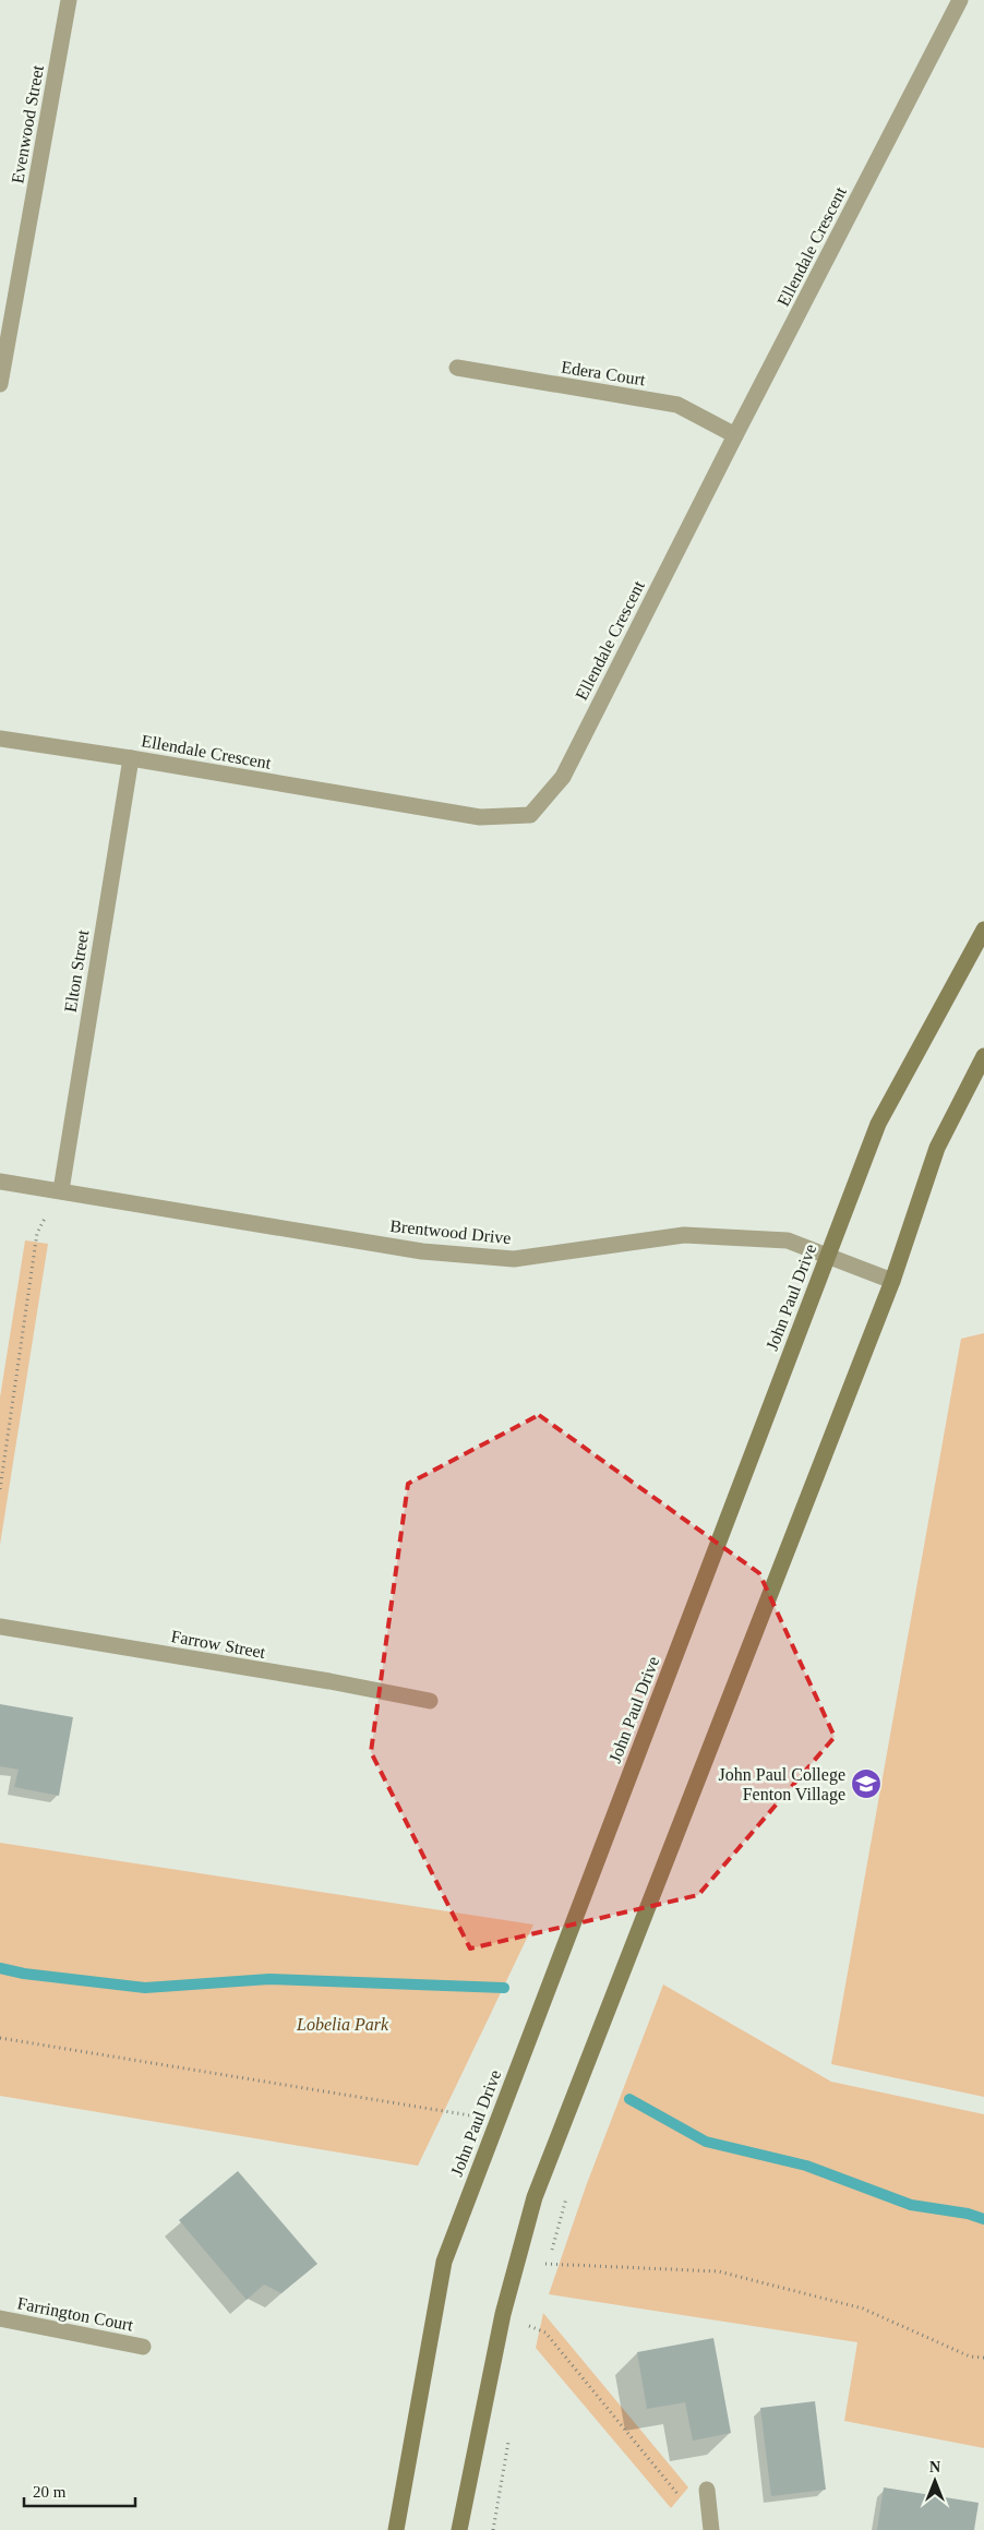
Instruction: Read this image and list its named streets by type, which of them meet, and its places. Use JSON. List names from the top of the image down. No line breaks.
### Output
{"streets":{"street":["Evenwood Street","Ellendale Crescent","Edera Court","Elton Street","Brentwood Drive","John Paul Drive","Farrow Street","Farrington Court"]},"crossings":[["Ellendale Crescent","Edera Court"],["Ellendale Crescent","Elton Street"],["Elton Street","Brentwood Drive"],["Brentwood Drive","John Paul Drive"]],"parks":["Lobelia Park"],"places":{"school or university":["John Paul College Fenton Village"]},"scale_bar":"20 m","north":"top"}
